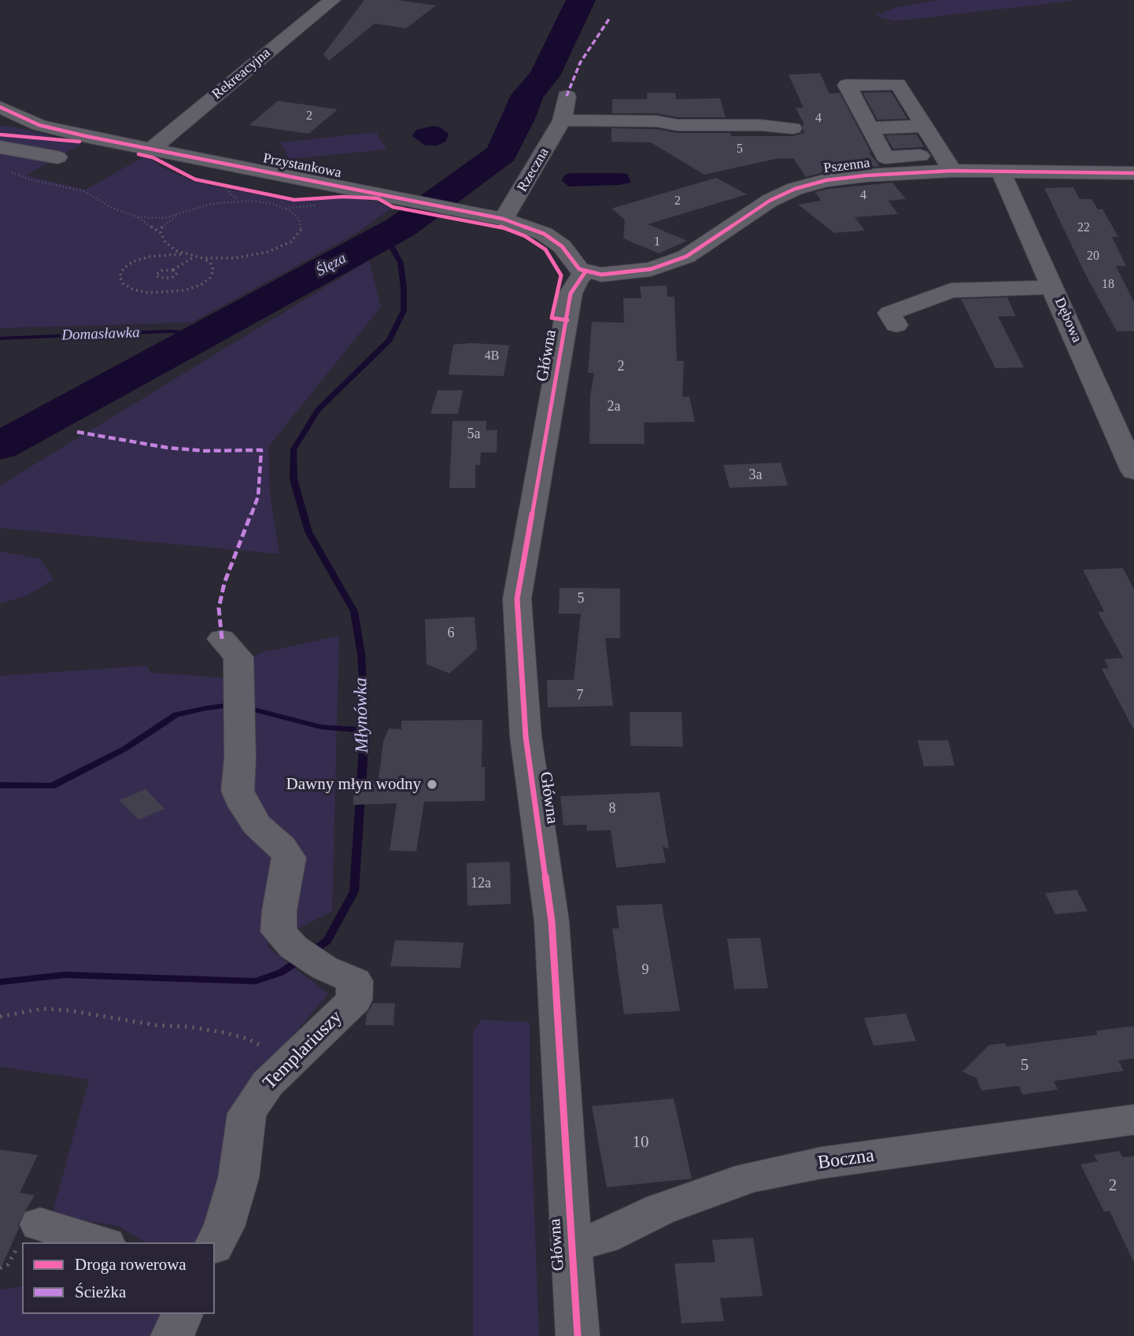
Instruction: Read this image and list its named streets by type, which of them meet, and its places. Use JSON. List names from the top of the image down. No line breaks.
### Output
{"streets":{"street":["Rekreacyjna","Przystankowa","Pszenna","Rzeczna","Dębowa","Główna","Templariuszy","Boczna"]},"crossings":[["Rekreacyjna","Przystankowa"],["Przystankowa","Pszenna"],["Przystankowa","Rzeczna"],["Przystankowa","Główna"],["Pszenna","Dębowa"],["Pszenna","Główna"],["Główna","Boczna"]],"water":["Ślęza","Domasławka","Młynówka"],"places":["Dawny młyn wodny"],"house_numbers":["2","4","5","4","2","22","1","20","18","4B","2","2a","5a","3a","5","6","7","8","12a","9","5","10","2"],"legend":["Droga rowerowa","Ścieżka"]}
